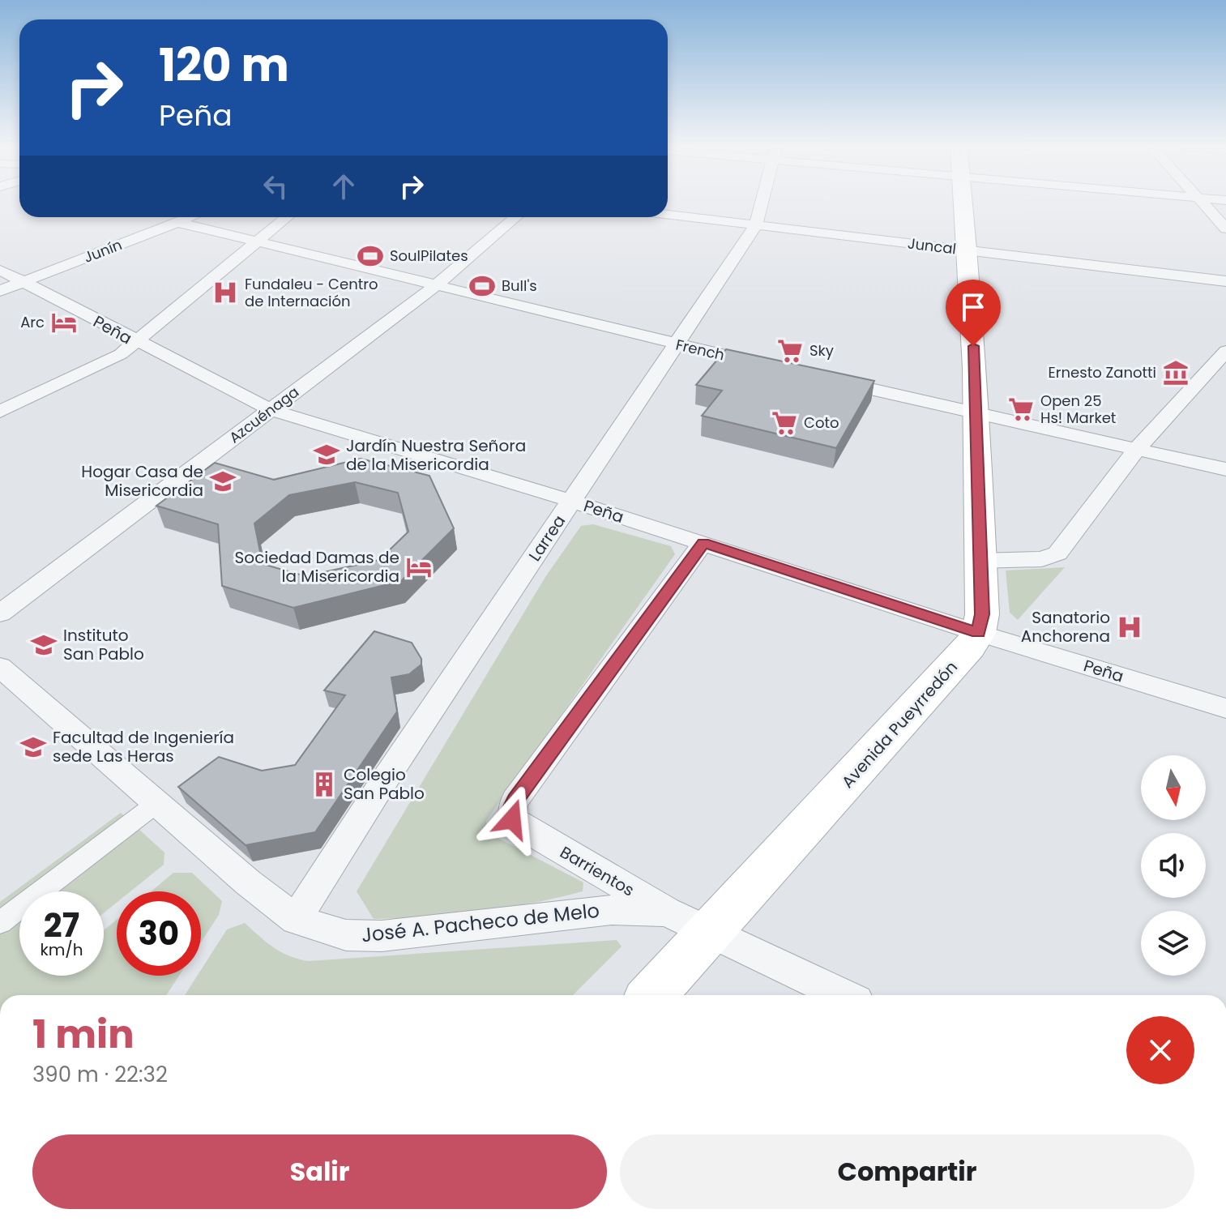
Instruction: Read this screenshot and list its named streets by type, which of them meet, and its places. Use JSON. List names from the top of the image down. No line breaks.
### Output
{"streets":{"main road":["Avenida Pueyrredón"],"street":["Juncal","Junín","Peña","French","Azcuénaga","Larrea","Barrientos","José A. Pacheco de Melo"]},"crossings":[["Juncal","Larrea"],["Junín","Peña"],["Junín","French"],["Peña","Azcuénaga"],["Peña","Larrea"],["Peña","Avenida Pueyrredón"],["Peña","Barrientos"],["French","Azcuénaga"],["French","Larrea"],["Larrea","José A. Pacheco de Melo"],["Avenida Pueyrredón","Barrientos"],["Barrientos","José A. Pacheco de Melo"]],"places":{"sports":["SoulPilates","Bull's"],"hospital":["Fundaleu - Centro de Internación","Sanatorio Anchorena"],"hotel":["Arc","Sociedad Damas de la Misericordia"],"supermarket":["Sky","Open 25 Hs! Market","Coto"],"museum":["Ernesto Zanotti"],"school or university":["Jardín Nuestra Señora de la Misericordia","Hogar Casa de Misericordia","Instituto San Pablo","Facultad de Ingeniería sede Las Heras"],"building":["Colegio San Pablo"]},"north":"bottom","page":{"turn":["120 m","Peña"],"speed":"27 km/h","limit":"30","heading":["1 min","390 m · 22:32"],"buttons":["Salir","Compartir"]}}
